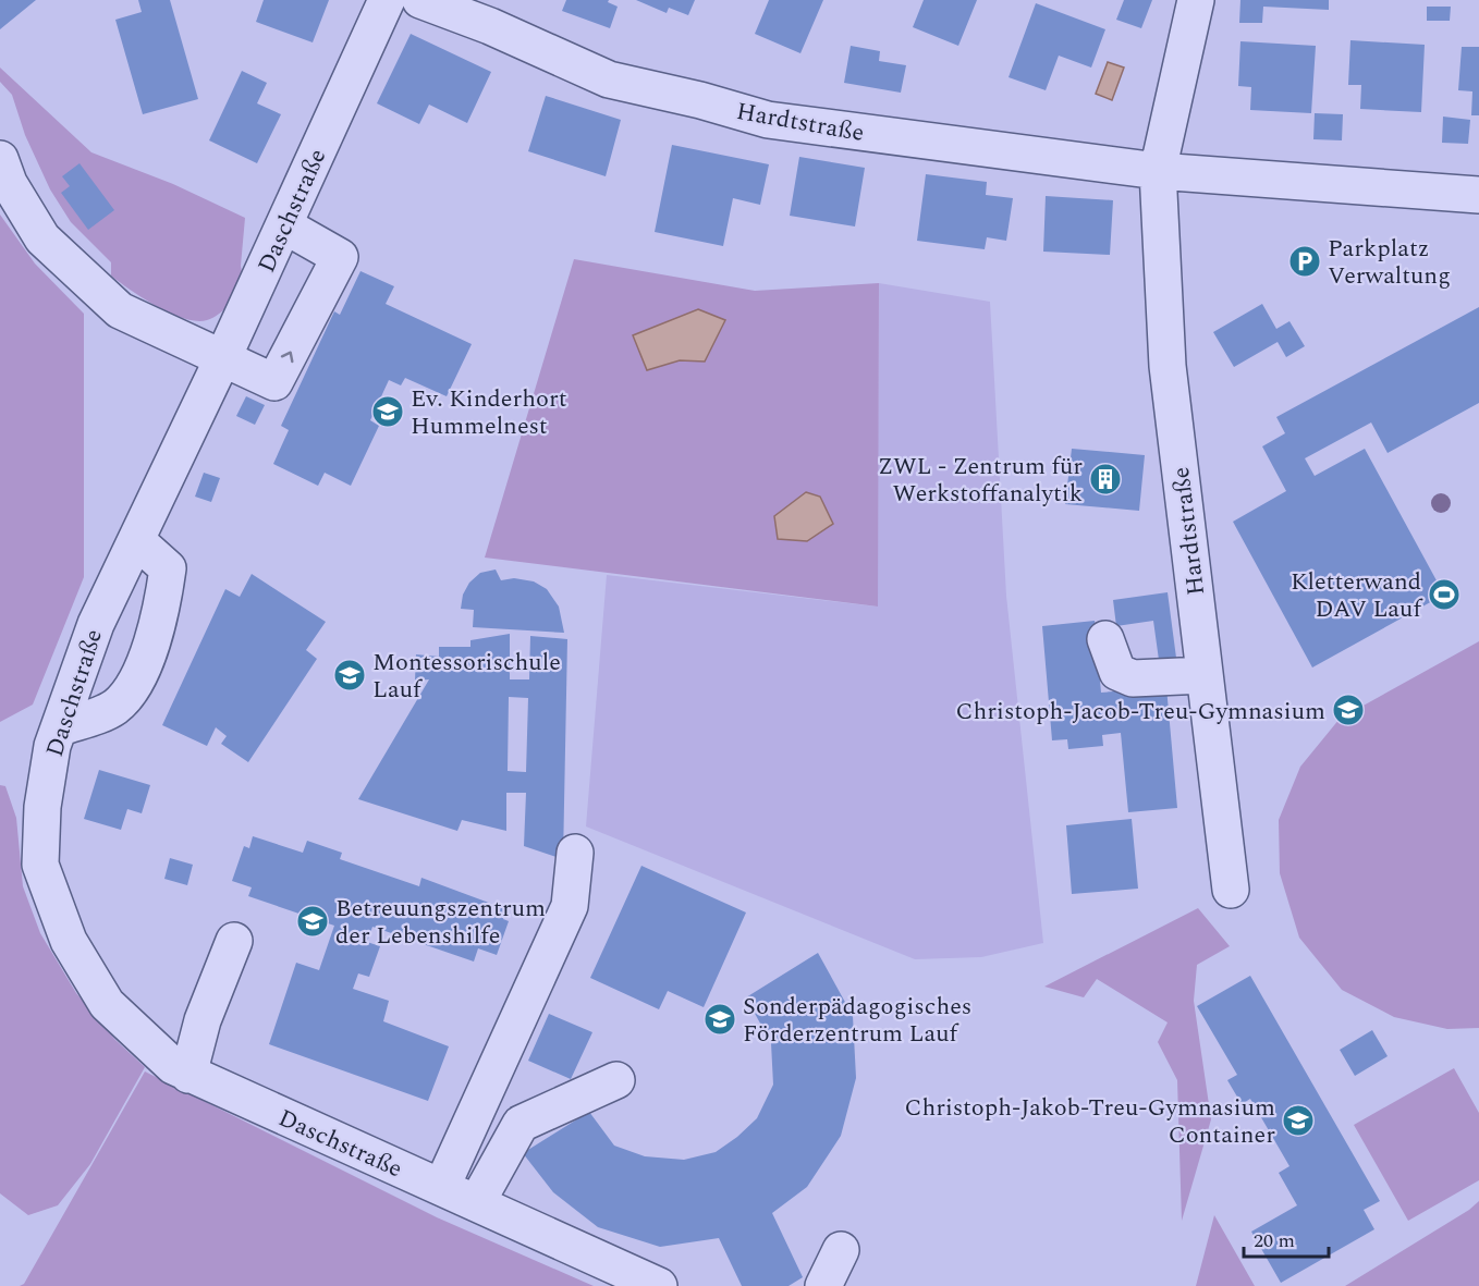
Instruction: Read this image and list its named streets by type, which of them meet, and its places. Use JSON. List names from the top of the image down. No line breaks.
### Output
{"streets":{"street":["Hardtstraße","Daschstraße"]},"places":{"parking":["Parkplatz Verwaltung"],"school or university":["Ev. Kinderhort Hummelnest","Montessorischule Lauf","Christoph-Jacob-Treu-Gymnasium","Betreuungszentrum der Lebenshilfe","Sonderpädagogisches Förderzentrum Lauf","Christoph-Jakob-Treu-Gymnasium Container"],"building":["ZWL - Zentrum für Werkstoffanalytik"],"sports":["Kletterwand DAV Lauf"]},"scale_bar":"20 m"}
